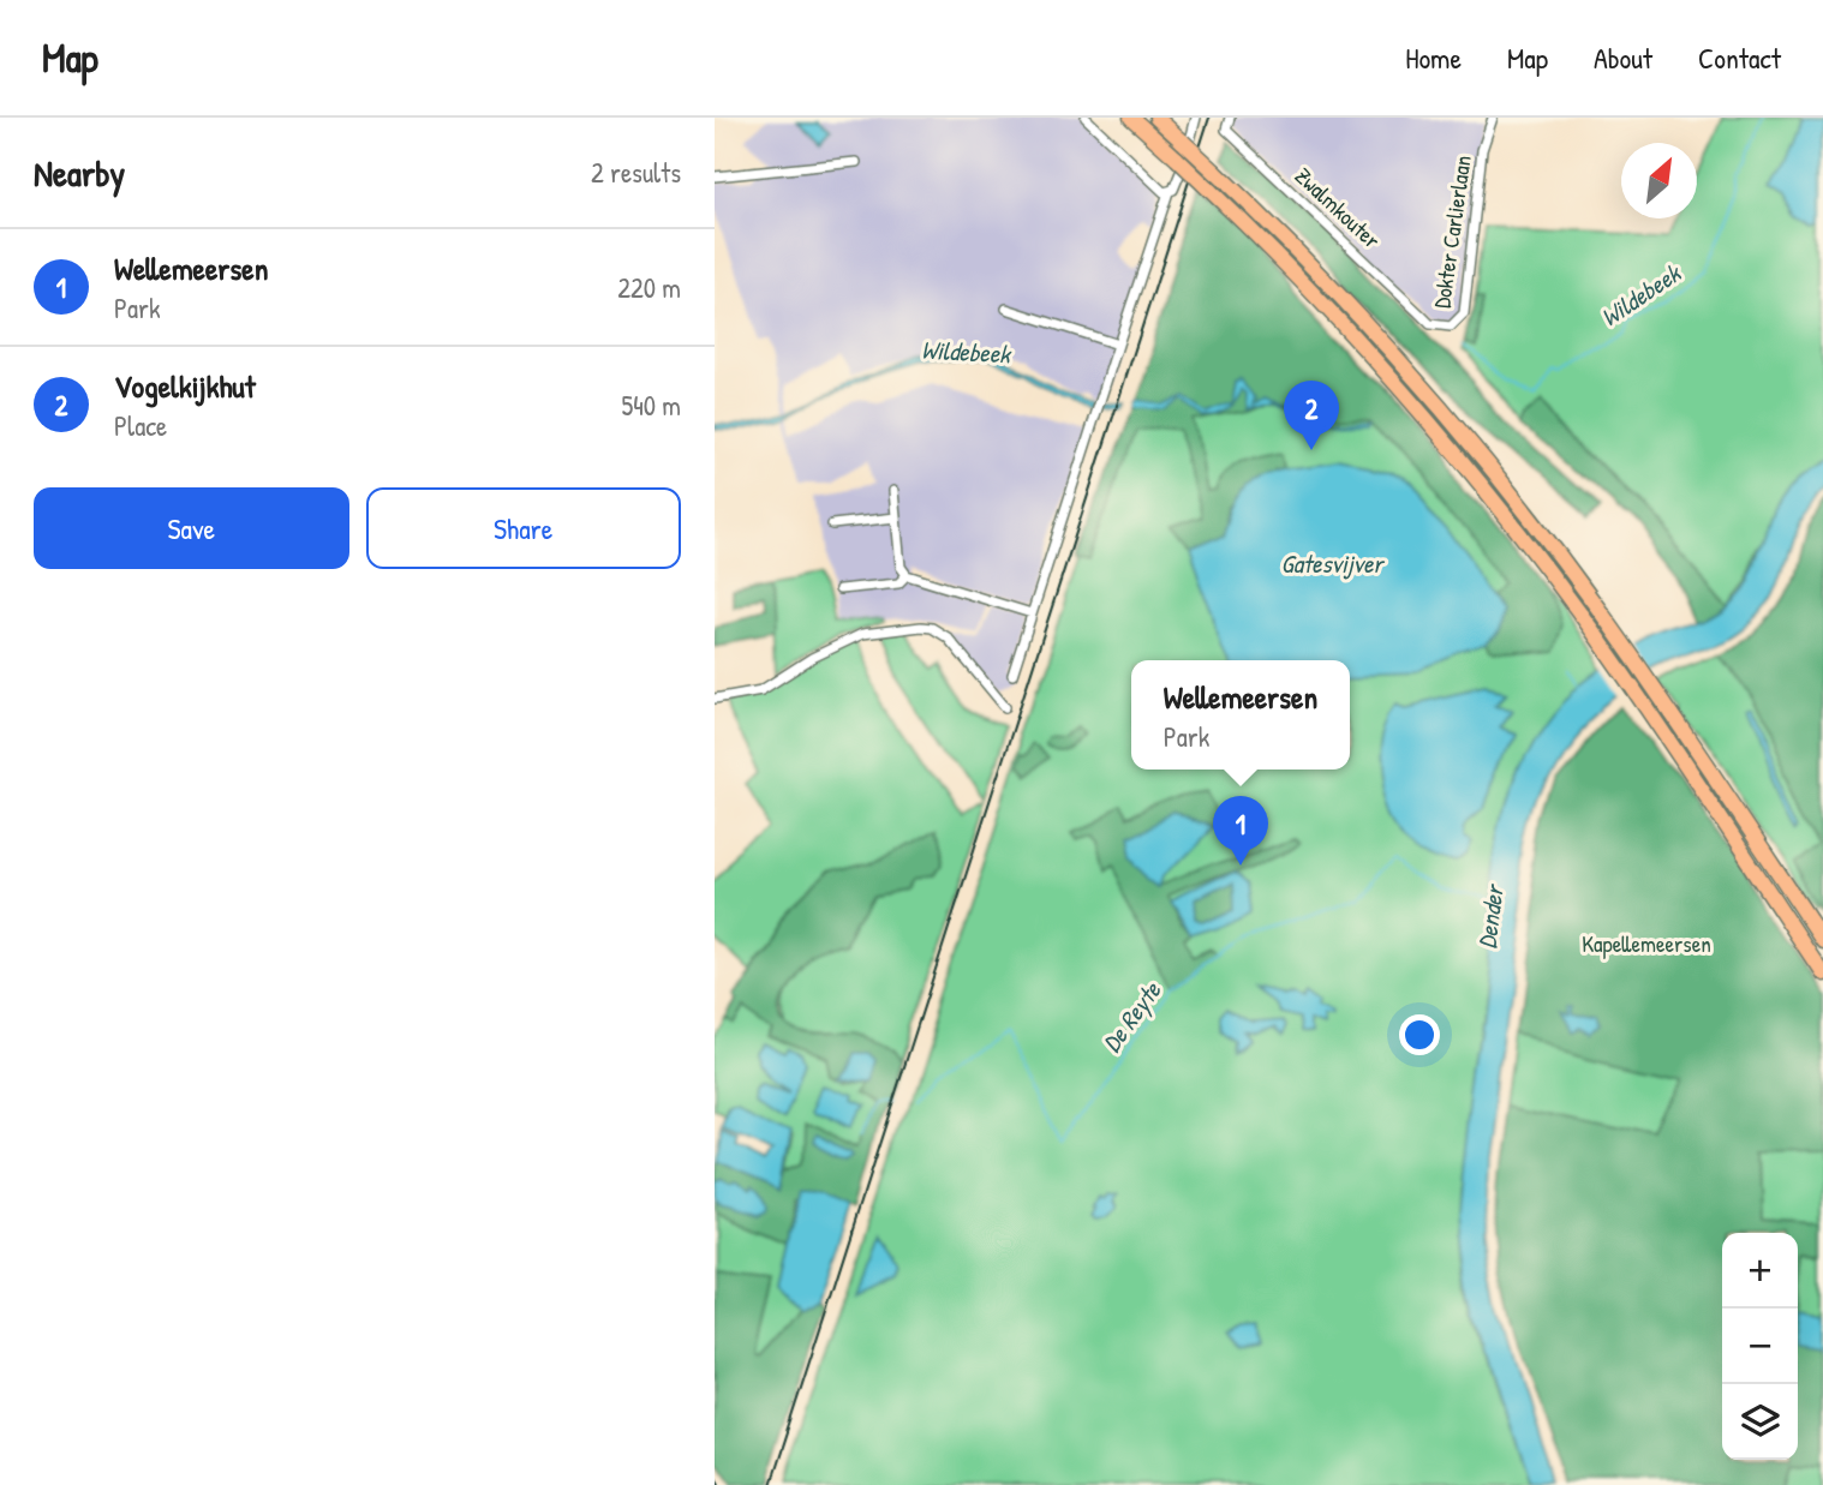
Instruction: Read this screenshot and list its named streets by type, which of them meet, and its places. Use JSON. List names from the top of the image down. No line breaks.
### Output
{"streets":{"street":["Zwalmkouter","Dokter Carlierlaan"]},"crossings":[["Zwalmkouter","Dokter Carlierlaan"]],"water":["Wildebeek","Gatesvijver","Dender","De Reyte"],"parks":["Kapellemeersen"],"north":"top right","page":{"header":"Map","nav":["Home","Map","About","Contact"],"heading":["Nearby","2 results"],"list":[{"mark":"1","name":"Wellemeersen","note":"Park","value":"220 m"},{"mark":"2","name":"Vogelkijkhut","note":"Place","value":"540 m"}],"pins":["2","1"],"buttons":["Save","Share"],"popup":["Wellemeersen","Park"],"map_buttons":["+","−"]}}
